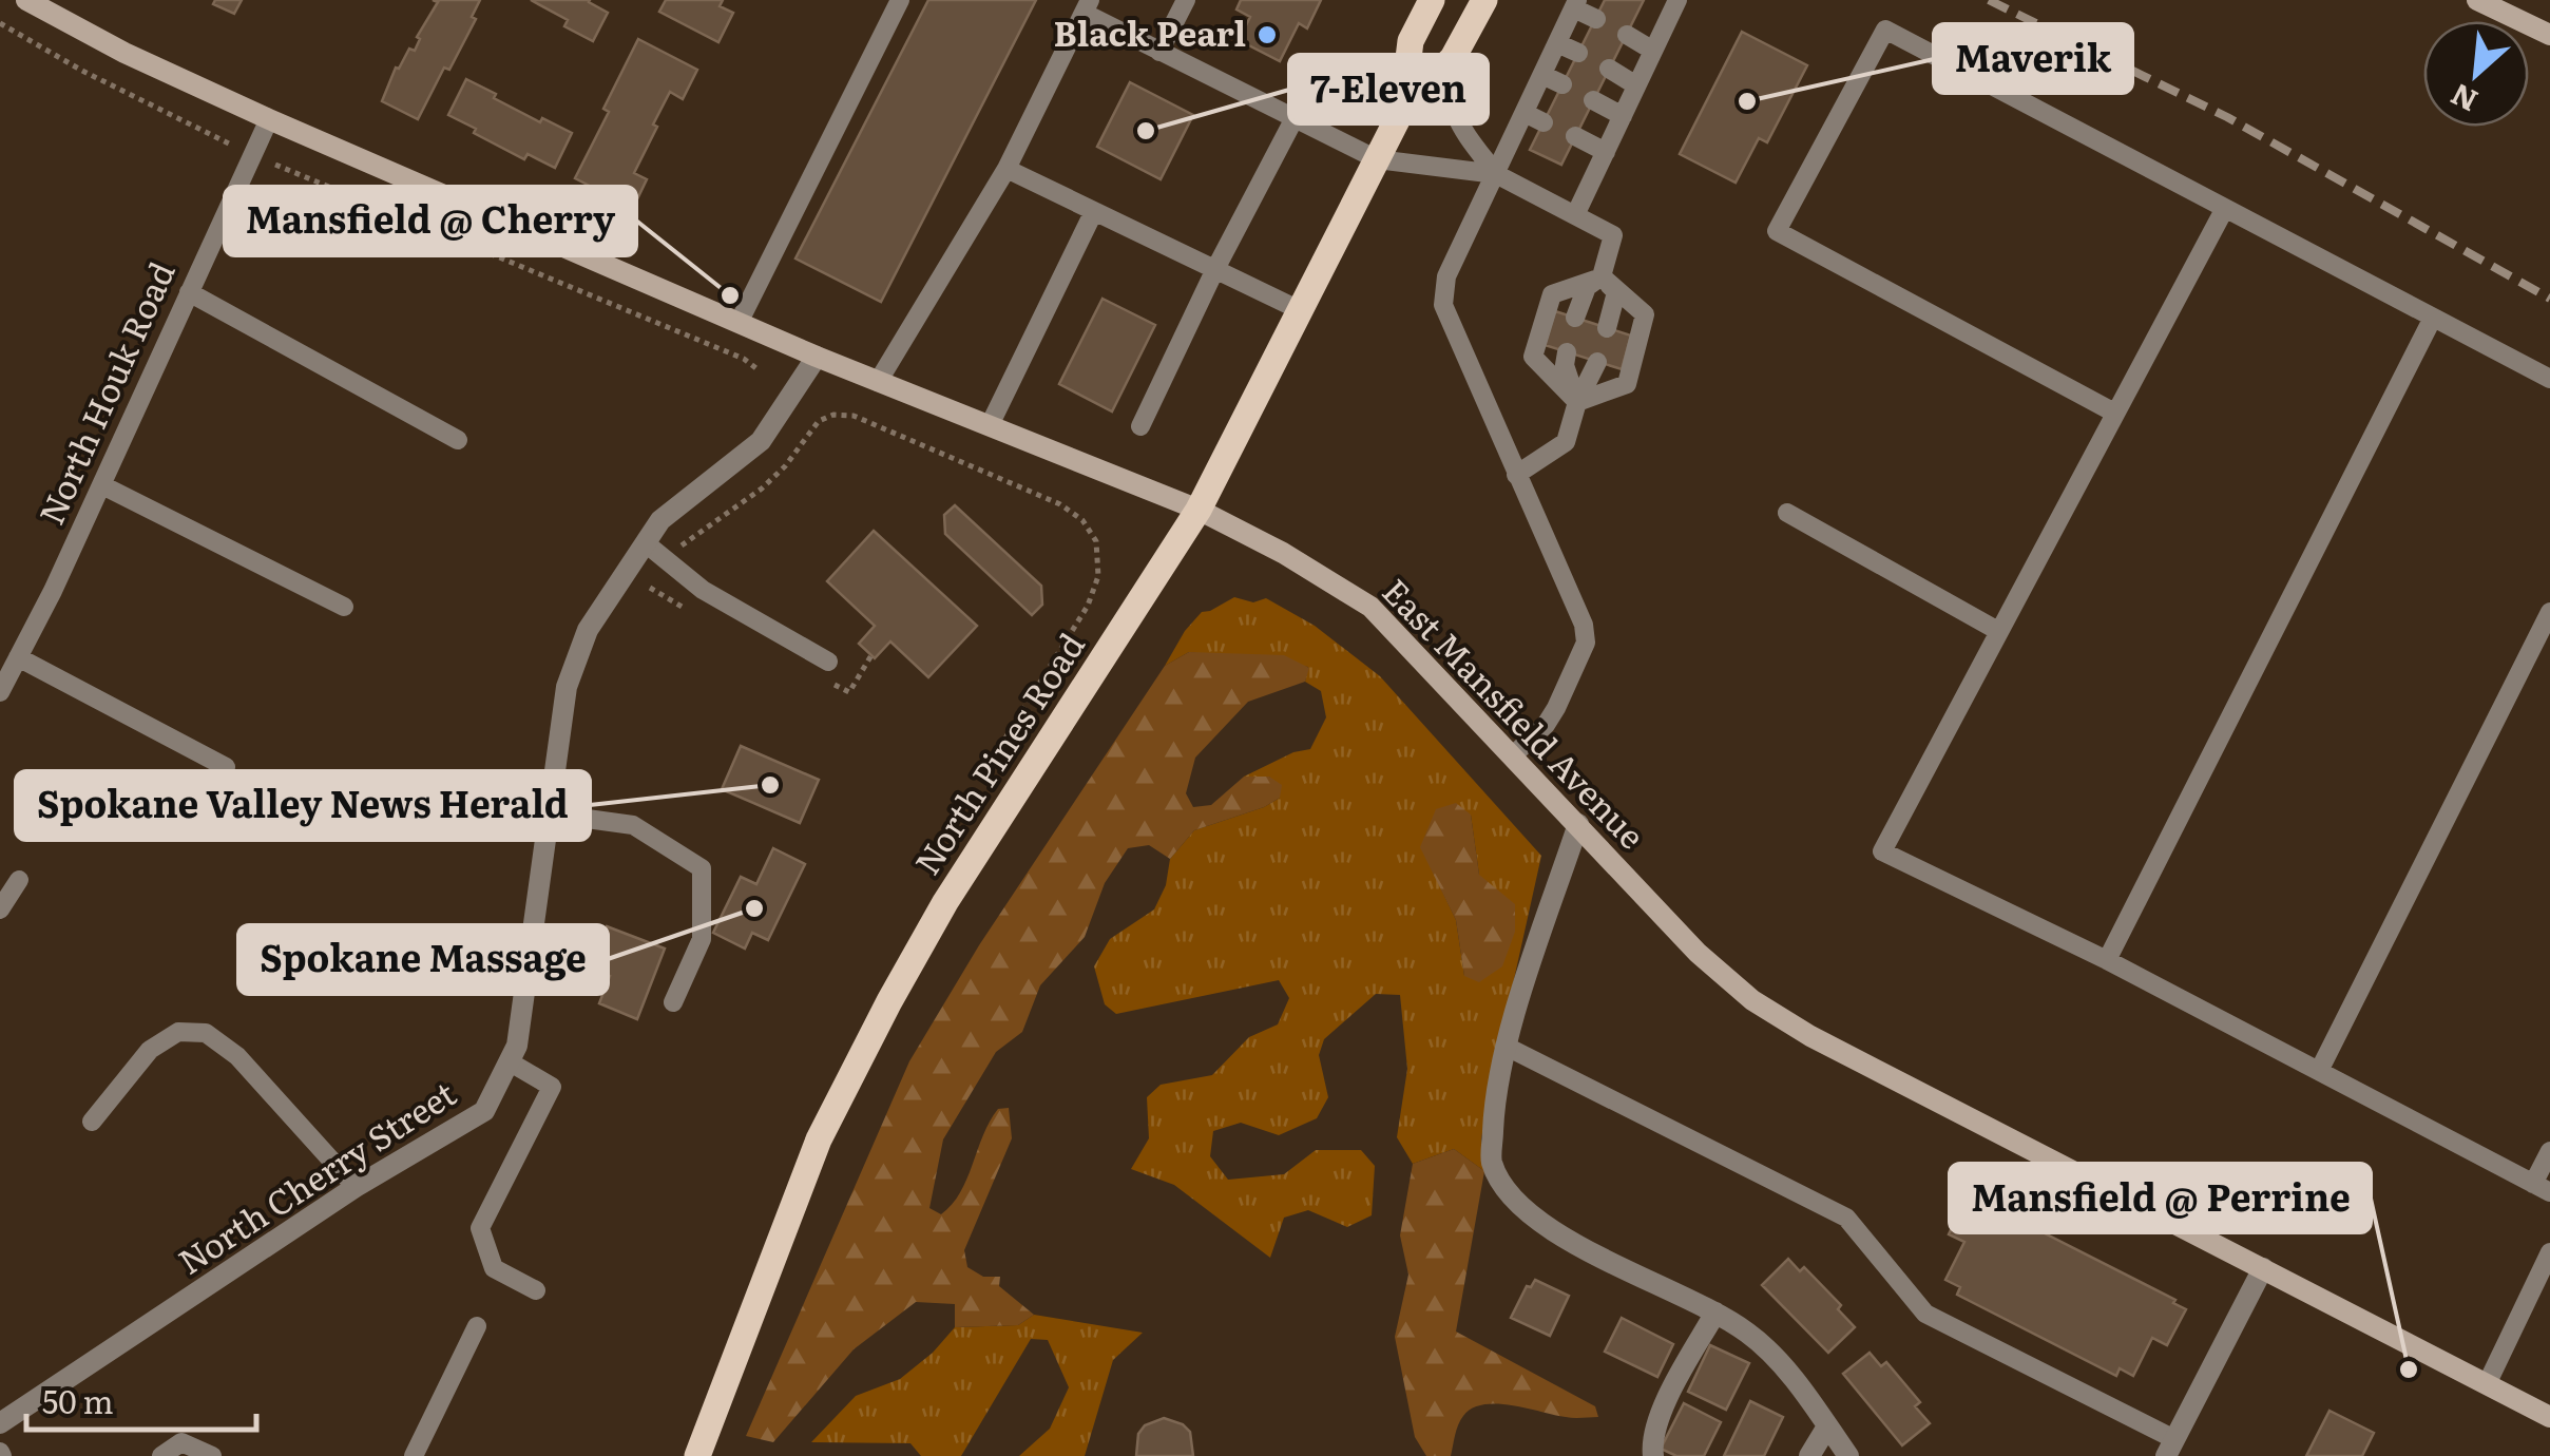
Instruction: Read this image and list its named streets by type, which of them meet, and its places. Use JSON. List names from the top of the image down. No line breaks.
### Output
{"streets":{"main road":["East Mansfield Avenue","North Pines Road"],"street":["North Cherry Street"],"lane":["North Houk Road"]},"crossings":[["North Houk Road","East Mansfield Avenue"],["East Mansfield Avenue","North Pines Road"],["East Mansfield Avenue","North Cherry Street"]],"places":["Black Pearl","Maverik","7-Eleven","Mansfield @ Cherry","Spokane Valley News Herald","Spokane Massage","Mansfield @ Perrine"],"scale_bar":"50 m","north":"bottom left"}
